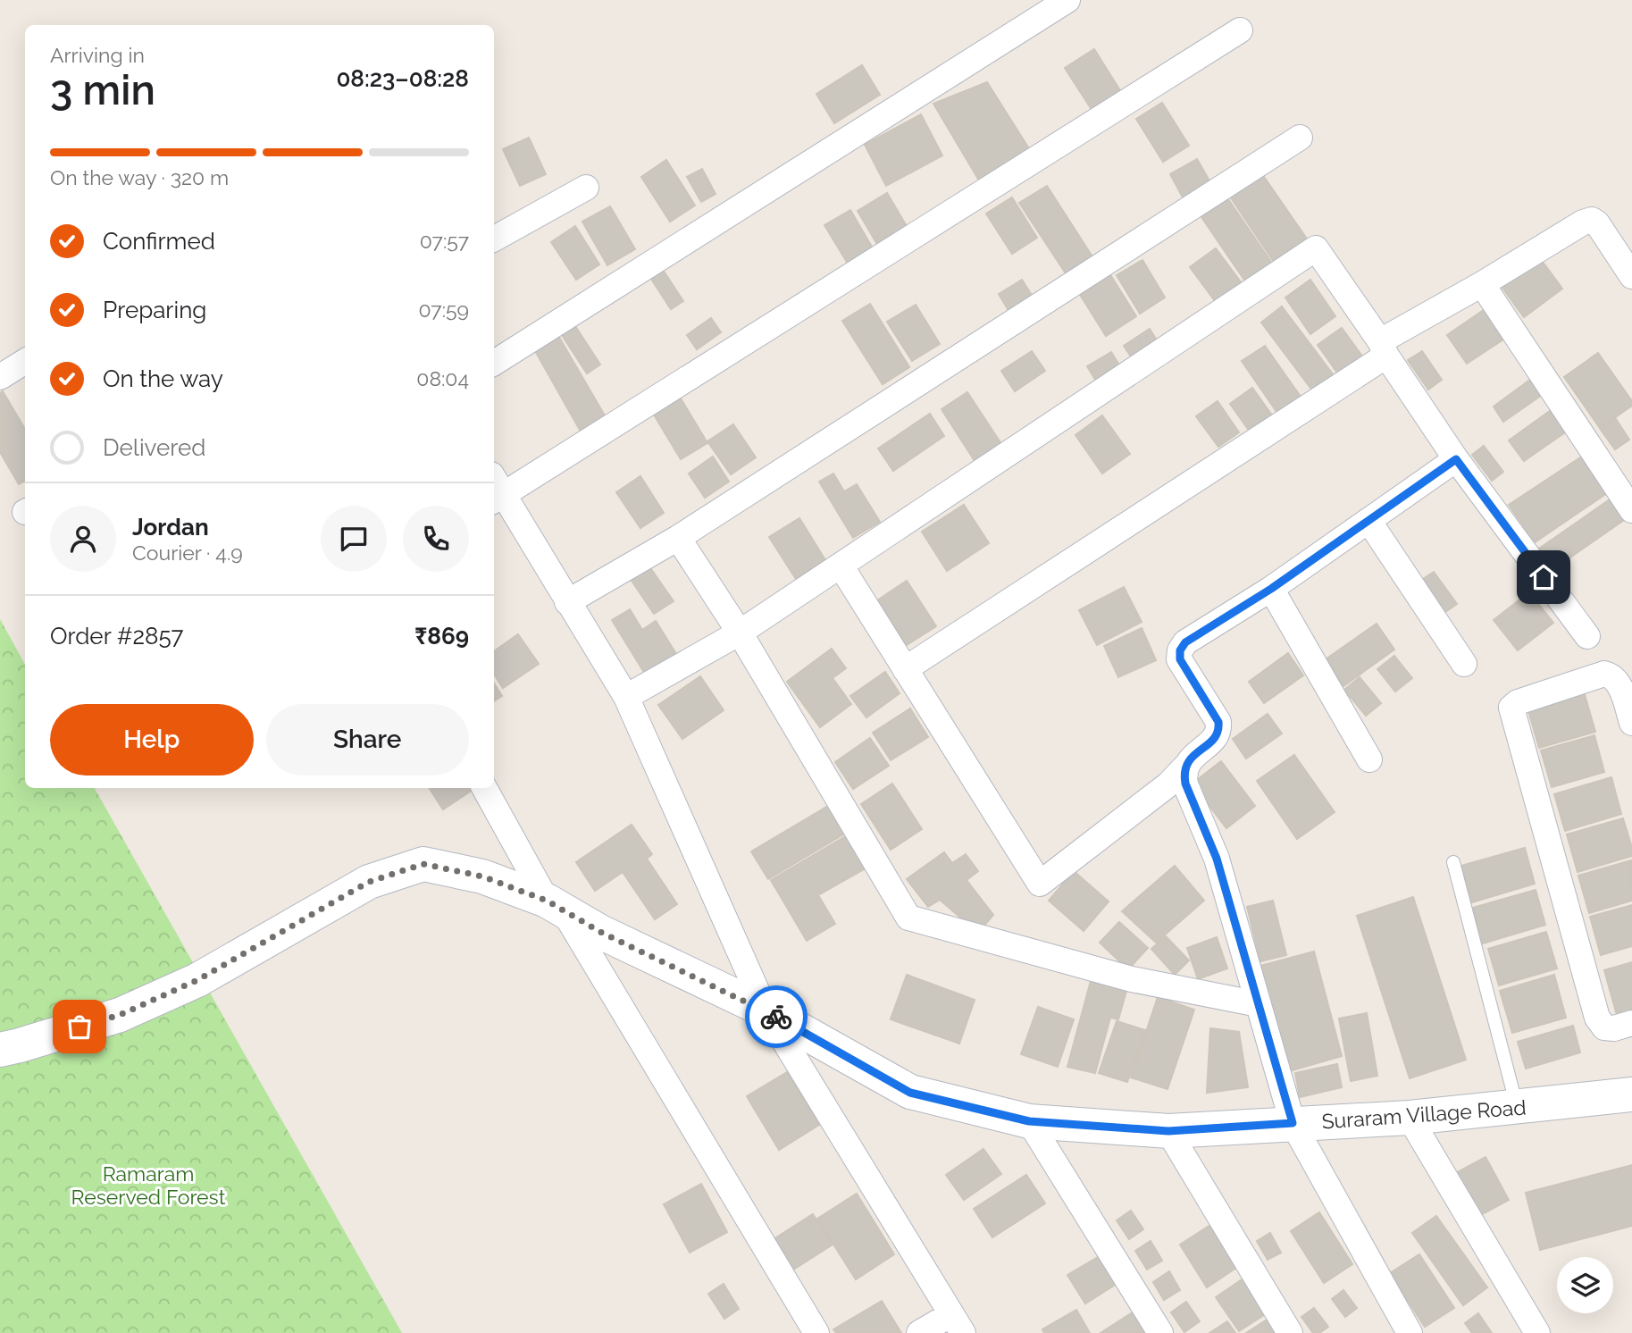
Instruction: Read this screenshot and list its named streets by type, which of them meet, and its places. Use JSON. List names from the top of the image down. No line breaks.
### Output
{"streets":{"main road":["Suraram Village Road"]},"parks":["Ramaram Reserved Forest"],"page":{"heading":["3 min","Arriving in","08:23–08:28"],"panel":["Jordan","Courier · 4.9","Order #2857","₹869"],"bar":"On the way · 320 m","list":[["Confirmed","07:57"],["Preparing","07:59"],["On the way","08:04"],"Delivered"],"buttons":["Help","Share"]}}
